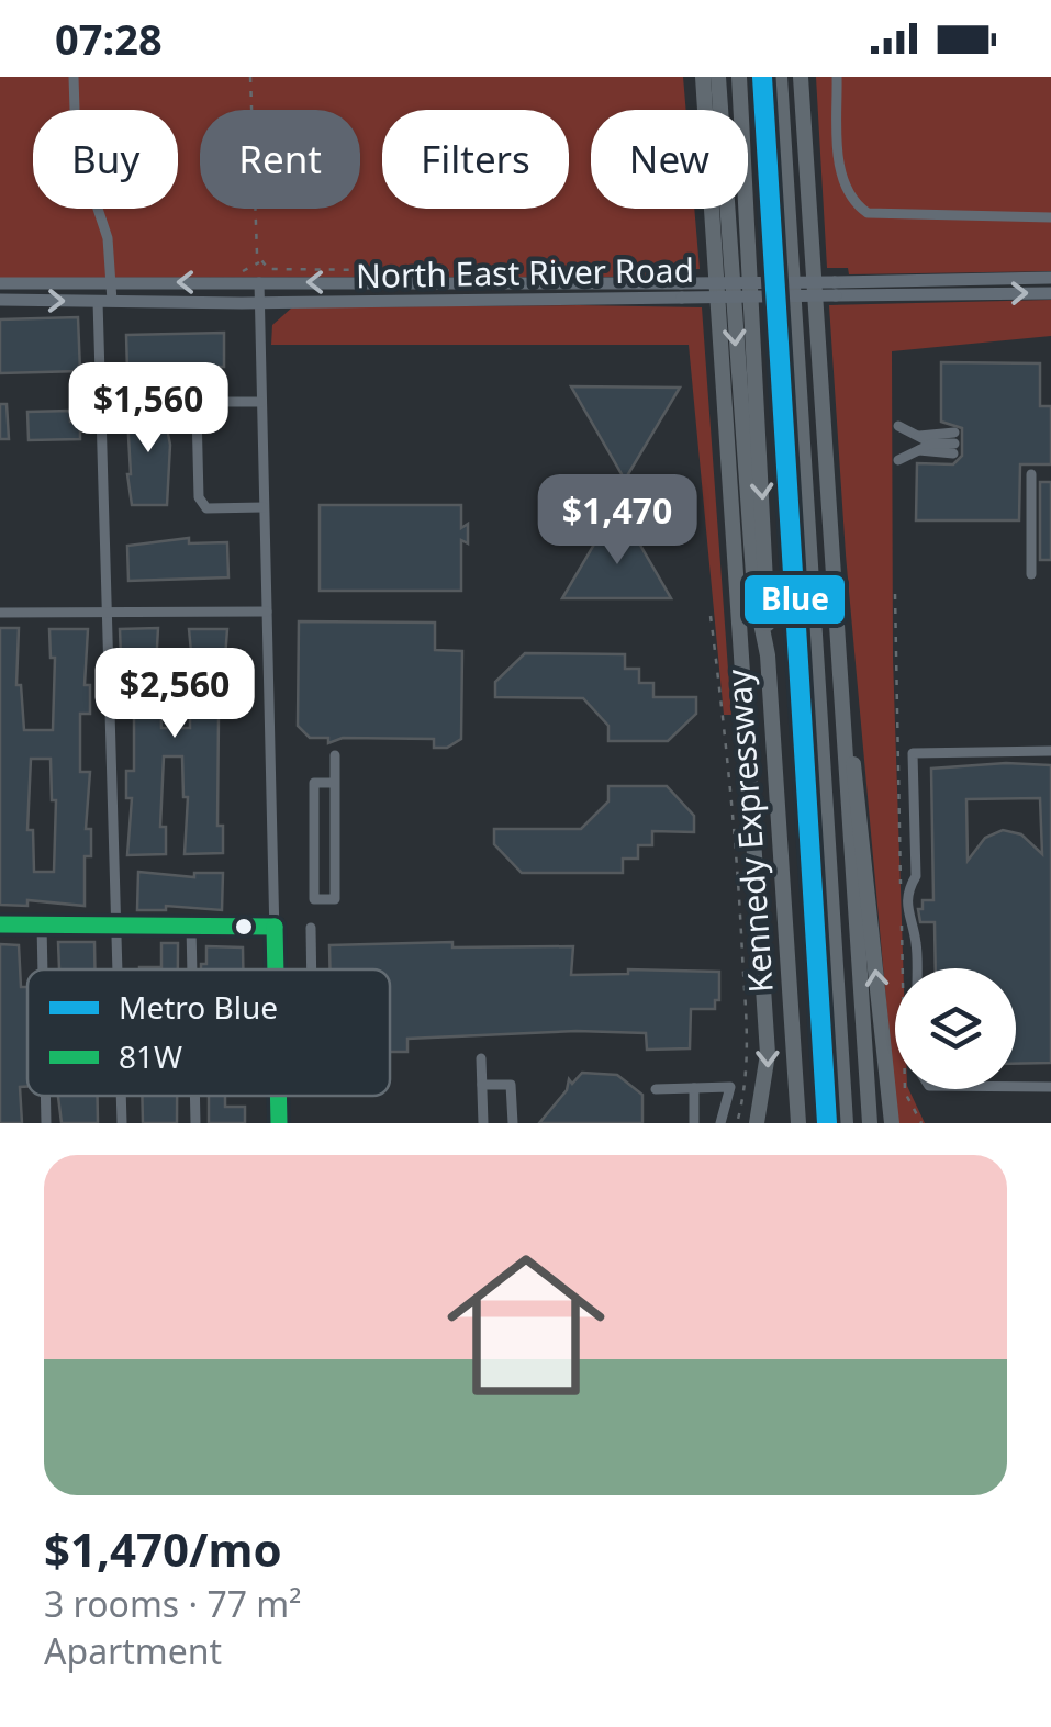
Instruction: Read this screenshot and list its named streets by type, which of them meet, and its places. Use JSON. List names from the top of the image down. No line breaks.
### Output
{"streets":{"highway":["Kennedy Expressway"],"main road":["North East River Road"]},"lines":["metro line Blue","transit line 81W"],"legend":["Metro Blue","81W"],"page":{"status":"07:28","chip":["Buy","Rent","Filters","New"],"price":["$1,560","$1,470","$2,560"],"list":[{"name":"$1,470/mo","note":"3 rooms · 77 m² · Apartment"}]}}
